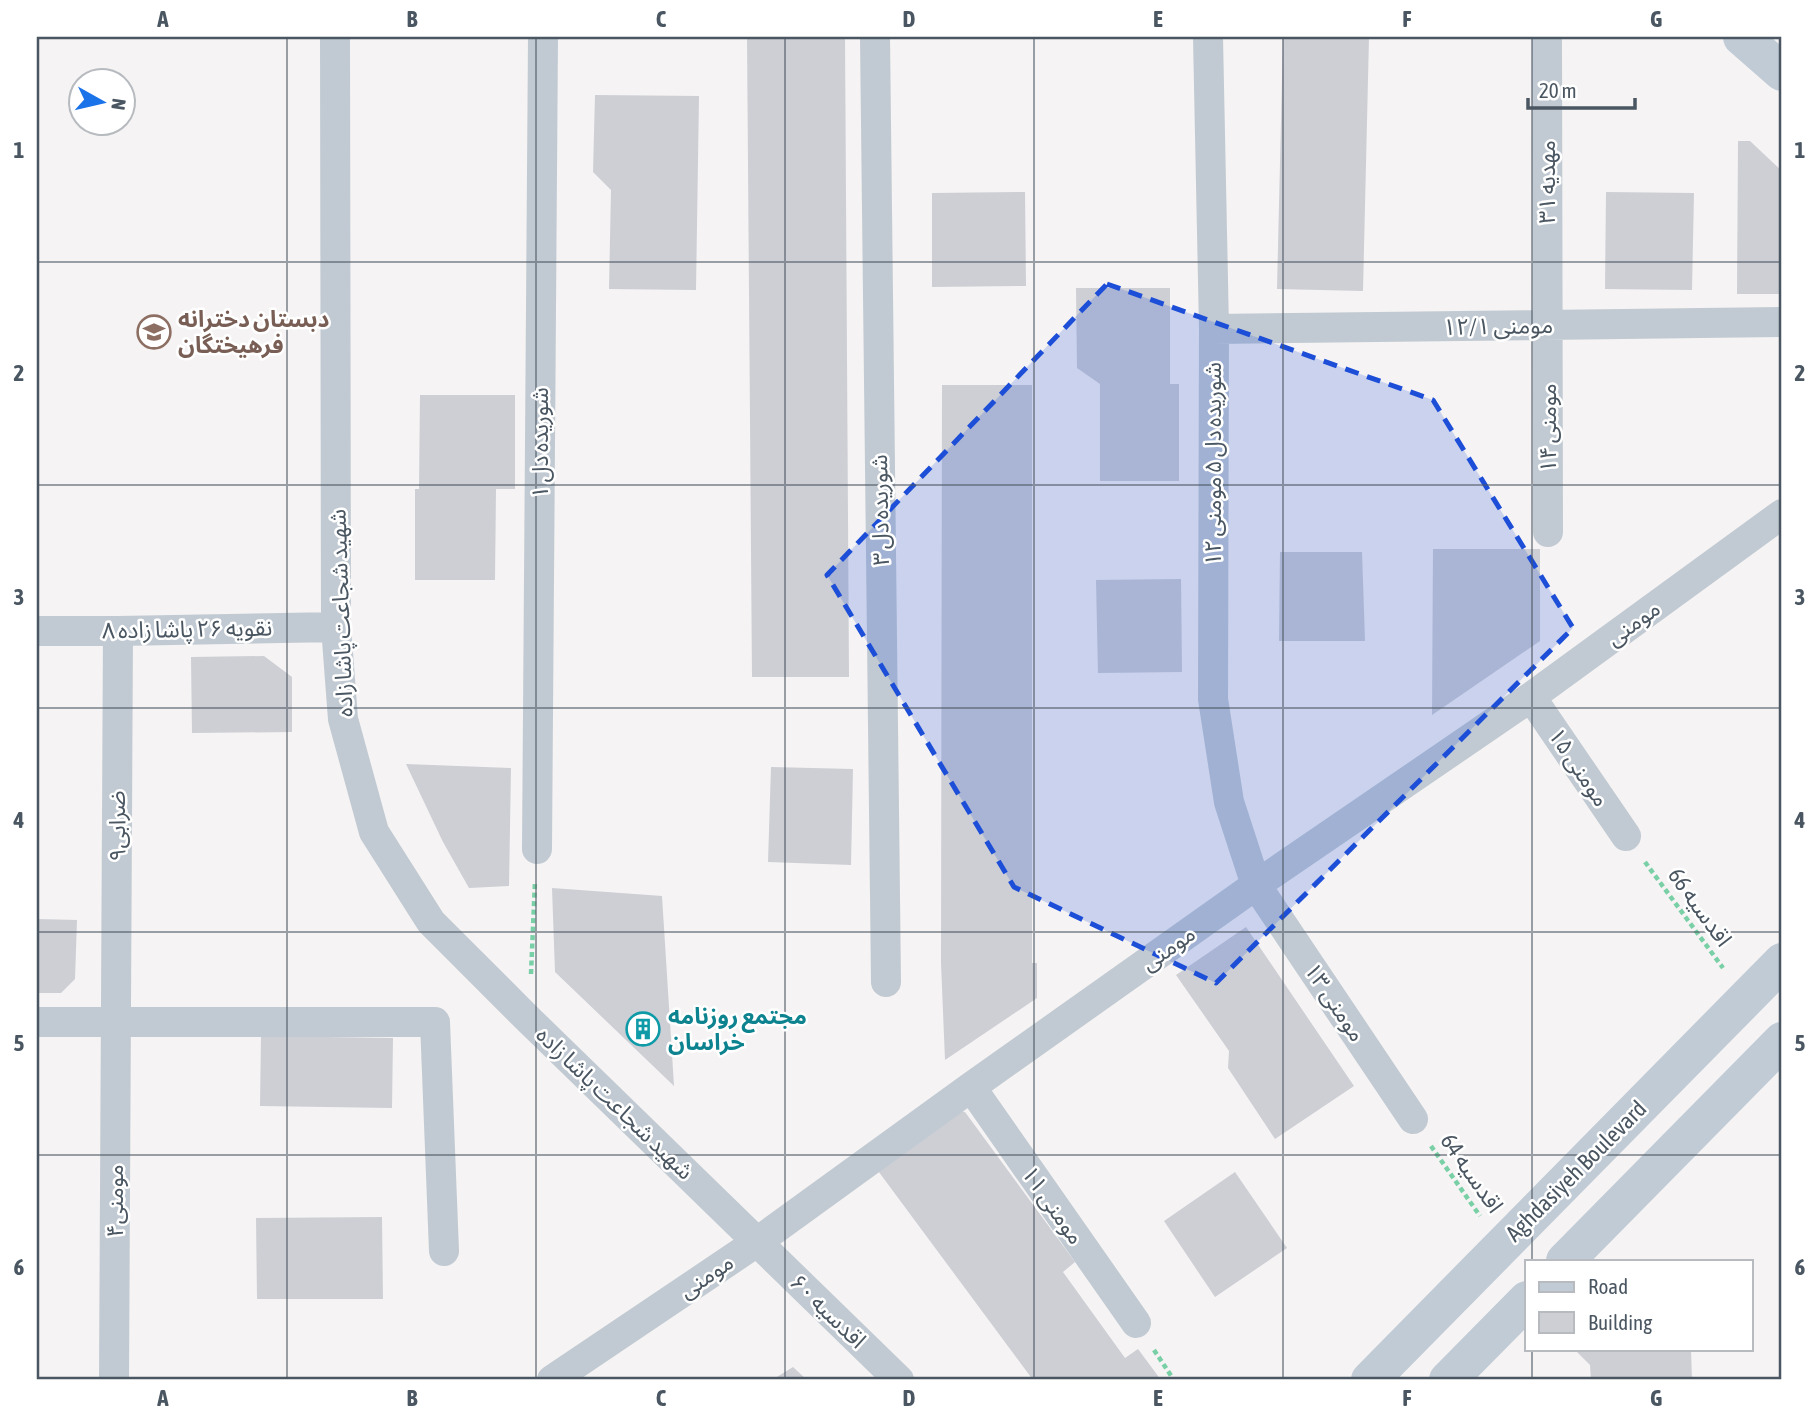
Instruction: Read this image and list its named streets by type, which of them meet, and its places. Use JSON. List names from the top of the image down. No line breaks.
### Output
{"streets":{"main road":["Aghdasiyeh Boulevard"],"street":["مهدیه ۳۱","مومنی ۱۲/۱","مومنی ۱۴","شوریده دل ۱","شوریده دل ۵ مومنی ۱۲","شوریده دل ۳","شهید شجاعت پاشا زاده","مومنی","نقویه ۲۶ پاشا زاده ۸","مومنی ۱۵","ضرابی۹","مومنی ۱۳","مومنی۴","مومنی ۱۱","اقدسیه ۶۰"],"path":["اقدسیه 66","اقدسیه 64"]},"crossings":[["مهدیه ۳۱","مومنی ۱۲/۱"],["مهدیه ۳۱","مومنی ۱۴"],["مومنی ۱۲/۱","مومنی ۱۴"],["مومنی ۱۲/۱","شوریده دل ۵ مومنی ۱۲"],["شوریده دل ۵ مومنی ۱۲","مومنی"],["شوریده دل ۵ مومنی ۱۲","مومنی ۱۳"],["شهید شجاعت پاشا زاده","مومنی"],["شهید شجاعت پاشا زاده","نقویه ۲۶ پاشا زاده ۸"],["شهید شجاعت پاشا زاده","اقدسیه ۶۰"],["مومنی","مومنی ۱۵"],["مومنی","مومنی ۱۳"],["مومنی","مومنی ۱۱"],["مومنی","اقدسیه ۶۰"],["نقویه ۲۶ پاشا زاده ۸","ضرابی۹"],["مومنی ۱۵","اقدسیه 66"],["ضرابی۹","مومنی۴"],["اقدسیه 66","Aghdasiyeh Boulevard"],["مومنی ۱۳","اقدسیه 64"],["Aghdasiyeh Boulevard","اقدسیه 64"]],"places":{"school or university":["دبستان دخترانه فرهیختگان"],"building":["مجتمع روزنامه خراسان"]},"legend":["Road","Building"],"scale_bar":"20 m","north":"right","grid":{"columns":["A","B","C","D","E","F","G"],"rows":["1","2","3","4","5","6"]}}
